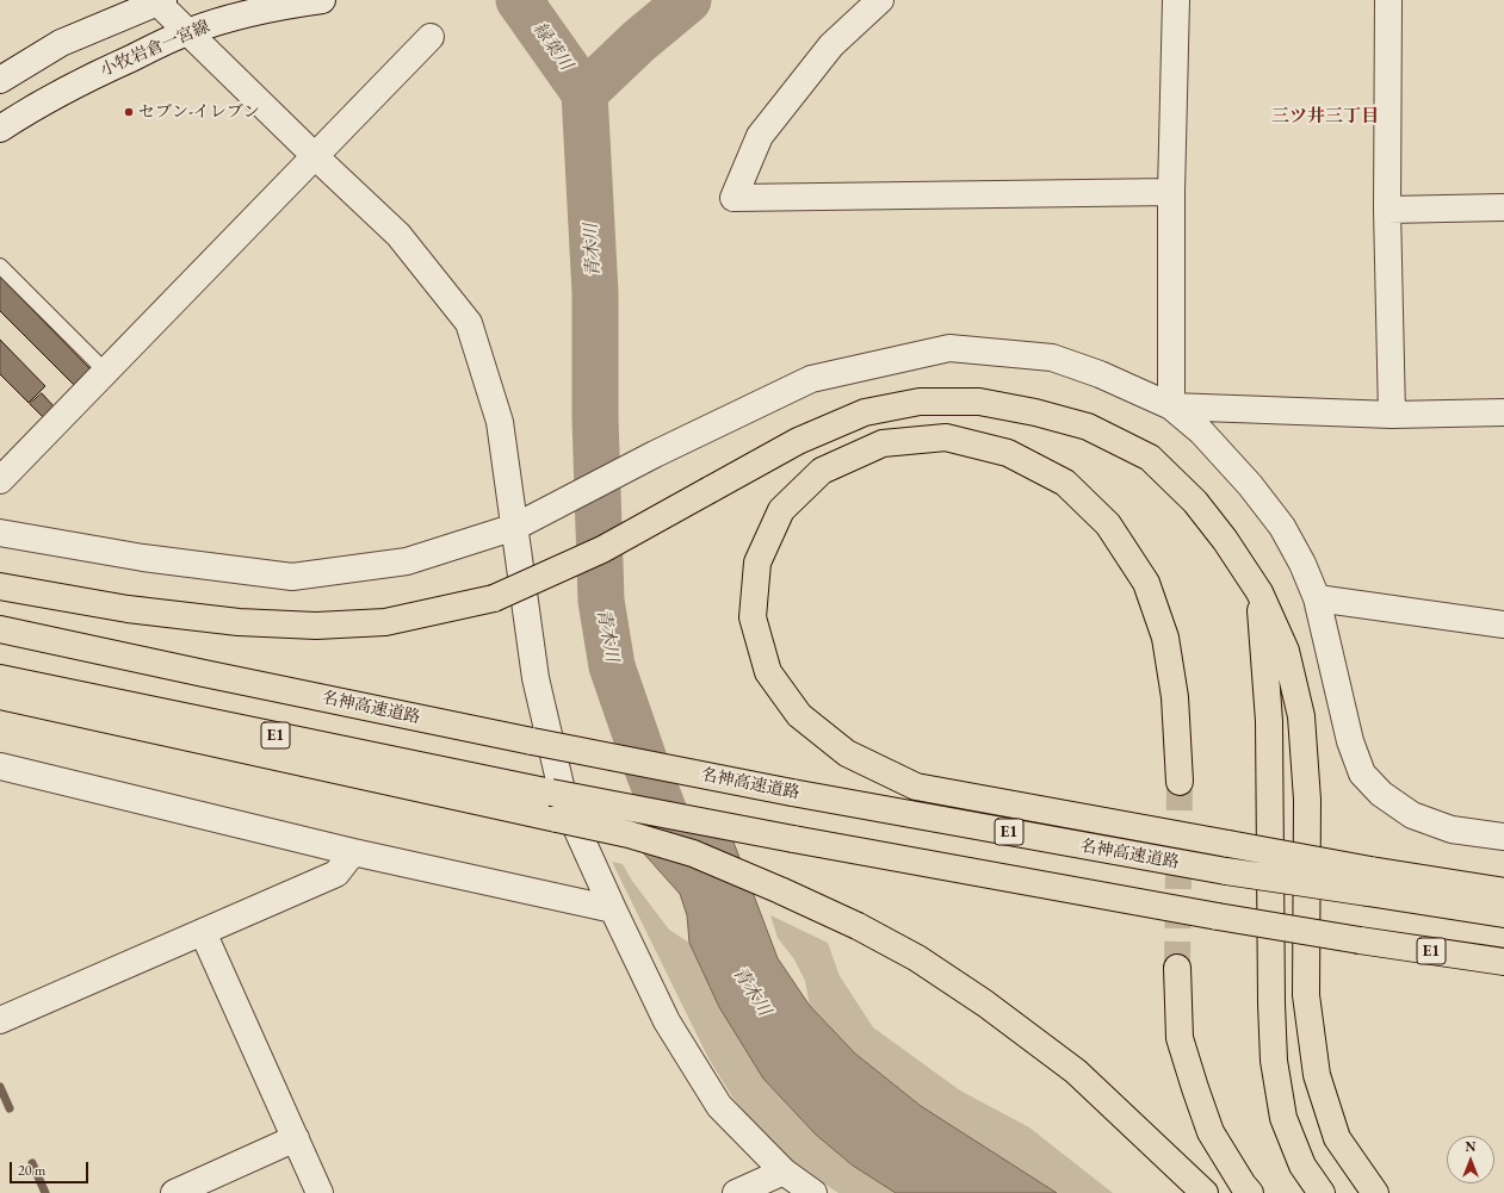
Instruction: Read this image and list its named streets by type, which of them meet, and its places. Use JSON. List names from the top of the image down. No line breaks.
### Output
{"streets":{"highway":["名神高速道路","E1"],"street":["小牧岩倉一宮線"]},"districts":["三ツ井三丁目"],"water":["縁葉川","青木川"],"places":["セブン-イレブン"],"scale_bar":"20 m","north":"top"}
